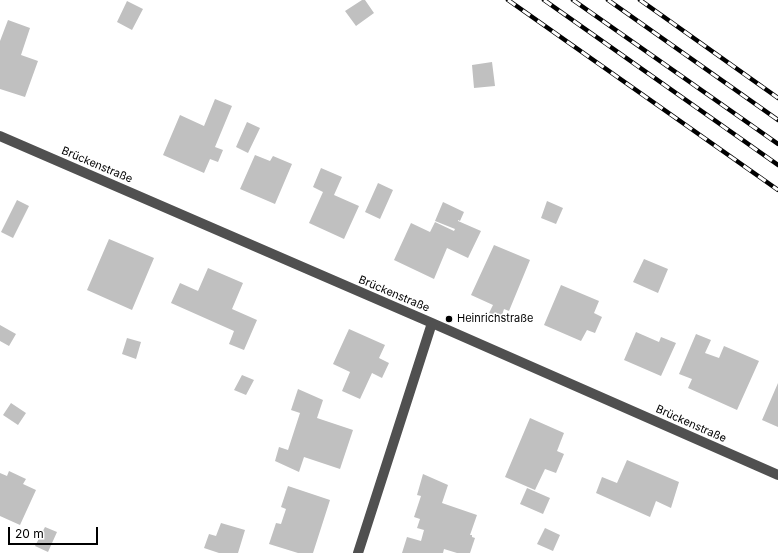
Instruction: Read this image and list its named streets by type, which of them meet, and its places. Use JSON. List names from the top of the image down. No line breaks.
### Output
{"streets":{"street":["Brückenstraße"]},"places":["Heinrichstraße"],"scale_bar":"20 m"}
